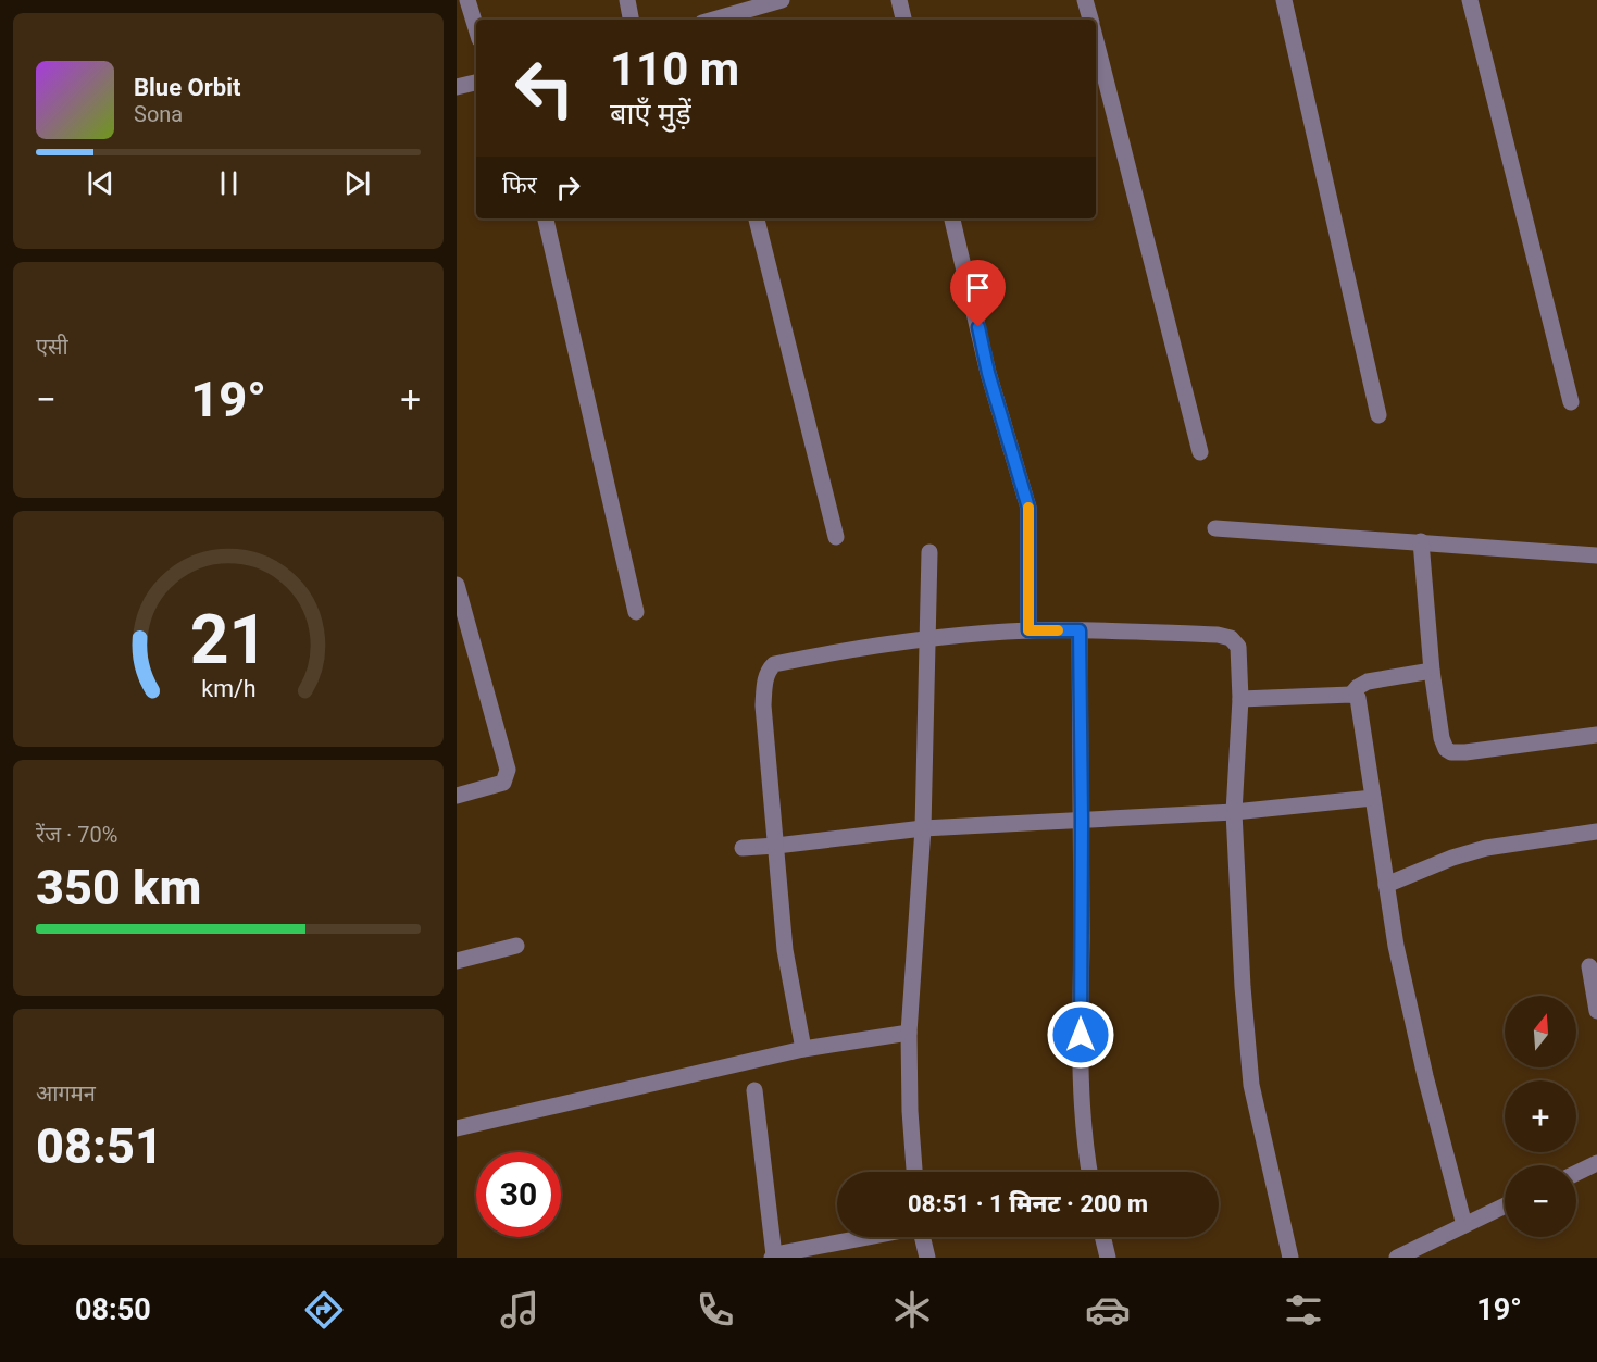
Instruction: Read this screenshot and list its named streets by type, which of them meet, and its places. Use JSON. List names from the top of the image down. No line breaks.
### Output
{"north":"top","page":{"turn":["110 m","बाएँ मुड़ें"],"song":["Blue Orbit","Sona"],"then":"फिर","tile":["एसी",["रेंज · 70%","350 km"],["आगमन","08:51"]],"heat":["−","19°","+"],"map_buttons":["+","−"],"limit":"30","trip":"08:51 · 1 मिनट · 200 m","tabs":["08:50","19°"],"gauge":["21","km/h"]}}
